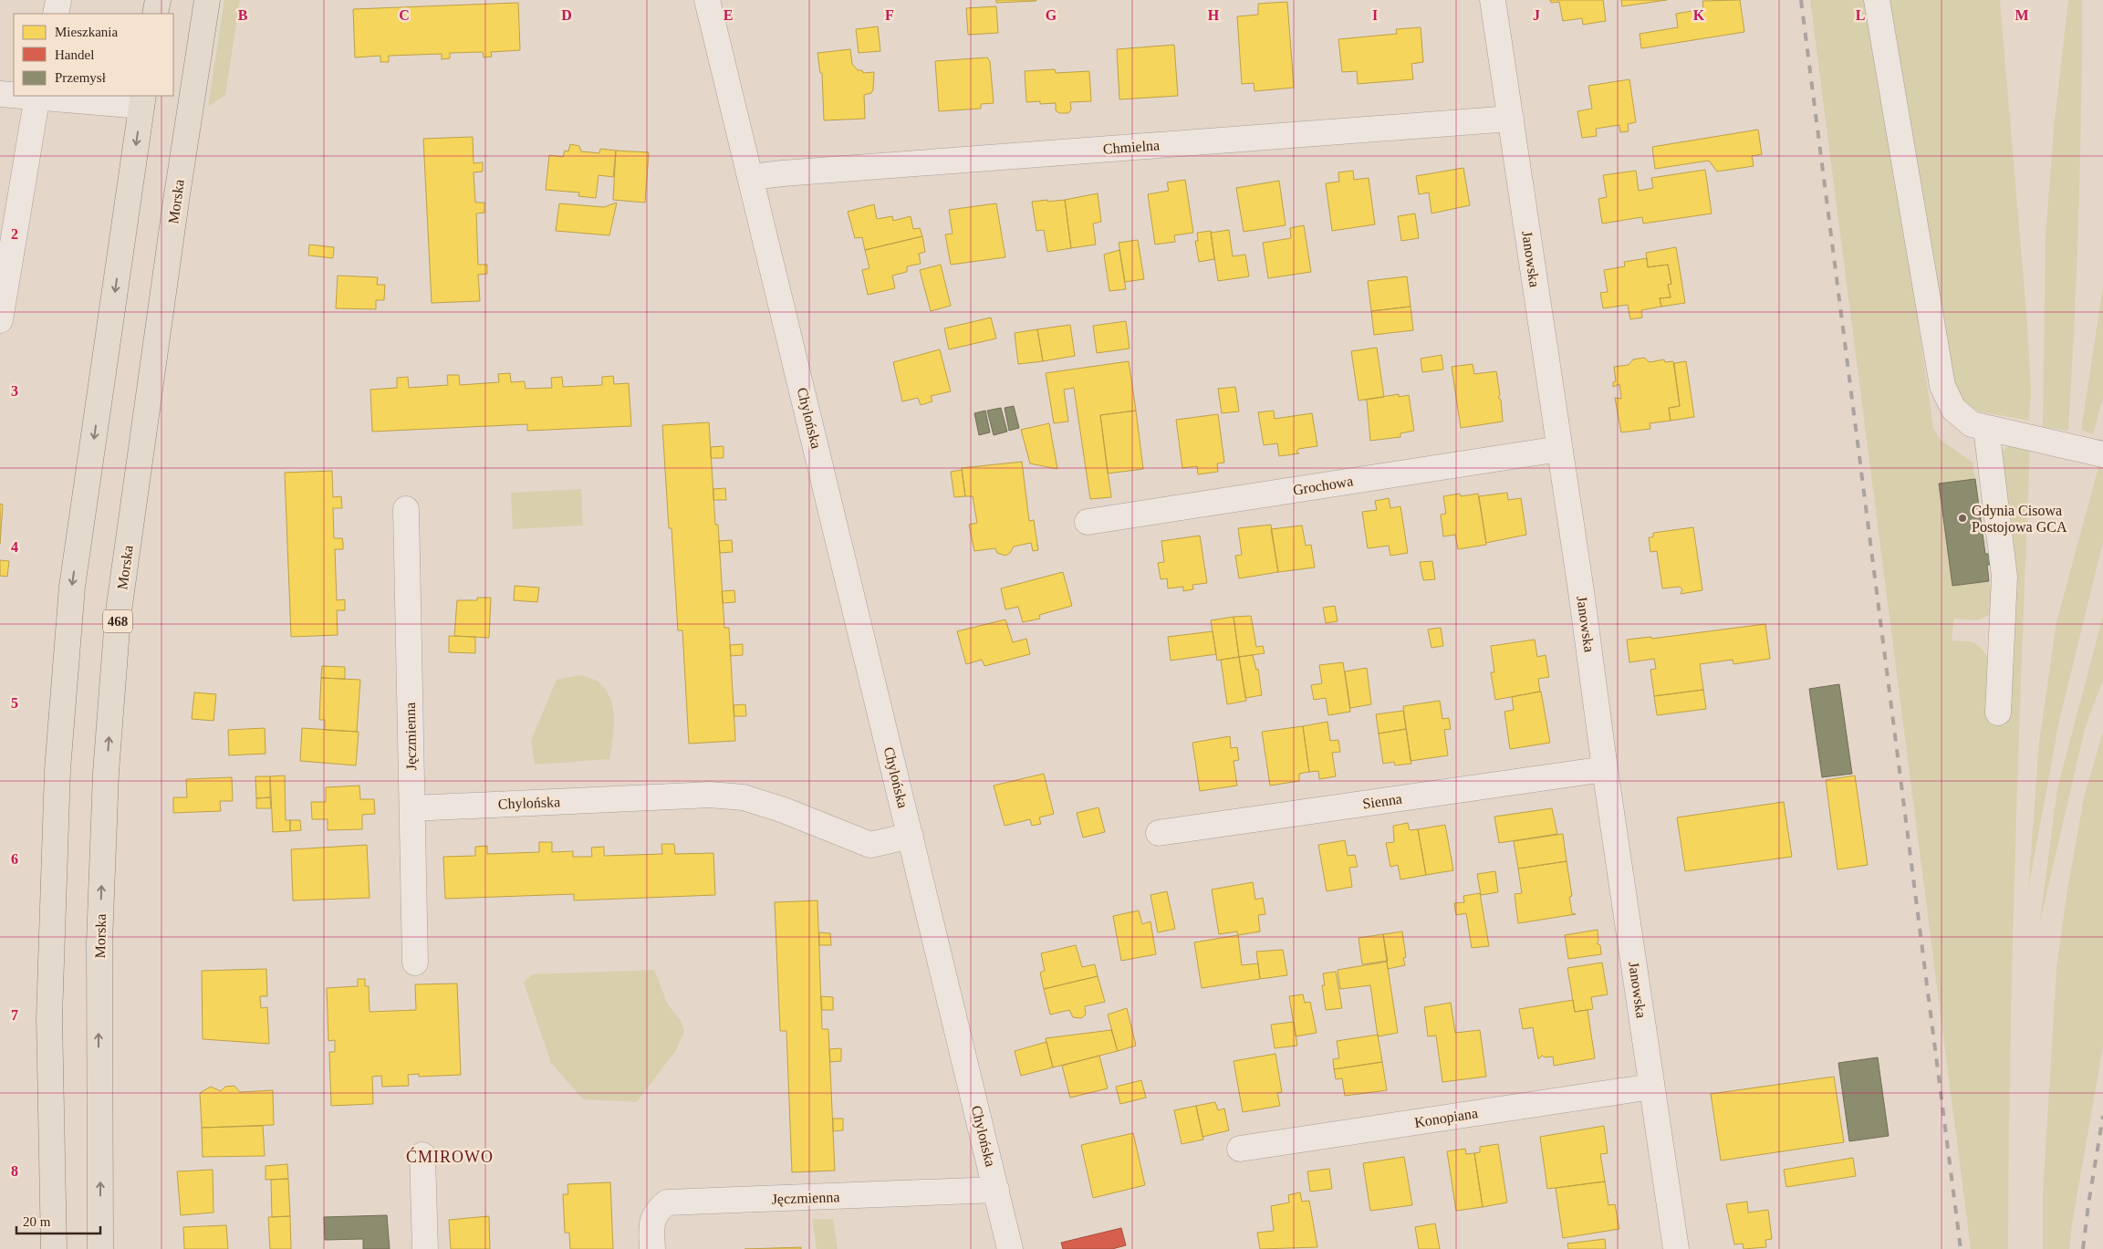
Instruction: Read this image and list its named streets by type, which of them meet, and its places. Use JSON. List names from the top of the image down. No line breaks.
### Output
{"streets":{"main road":["Morska","468"],"street":["Chmielna","Janowska","Chylońska","Grochowa","Jęczmienna","Sienna","Konopiana"]},"crossings":[["Chmielna","Janowska"],["Chmielna","Chylońska"],["Janowska","Grochowa"],["Janowska","Sienna"],["Janowska","Konopiana"],["Chylońska","Jęczmienna"]],"districts":["ĆMIROWO"],"places":["Gdynia Cisowa Postojowa GCA"],"legend":["Mieszkania","Handel","Przemysł"],"scale_bar":"20 m","grid":{"columns":["B","C","D","E","F","G","H","I","J","K","L","M"],"rows":["2","3","4","5","6","7","8"]}}
